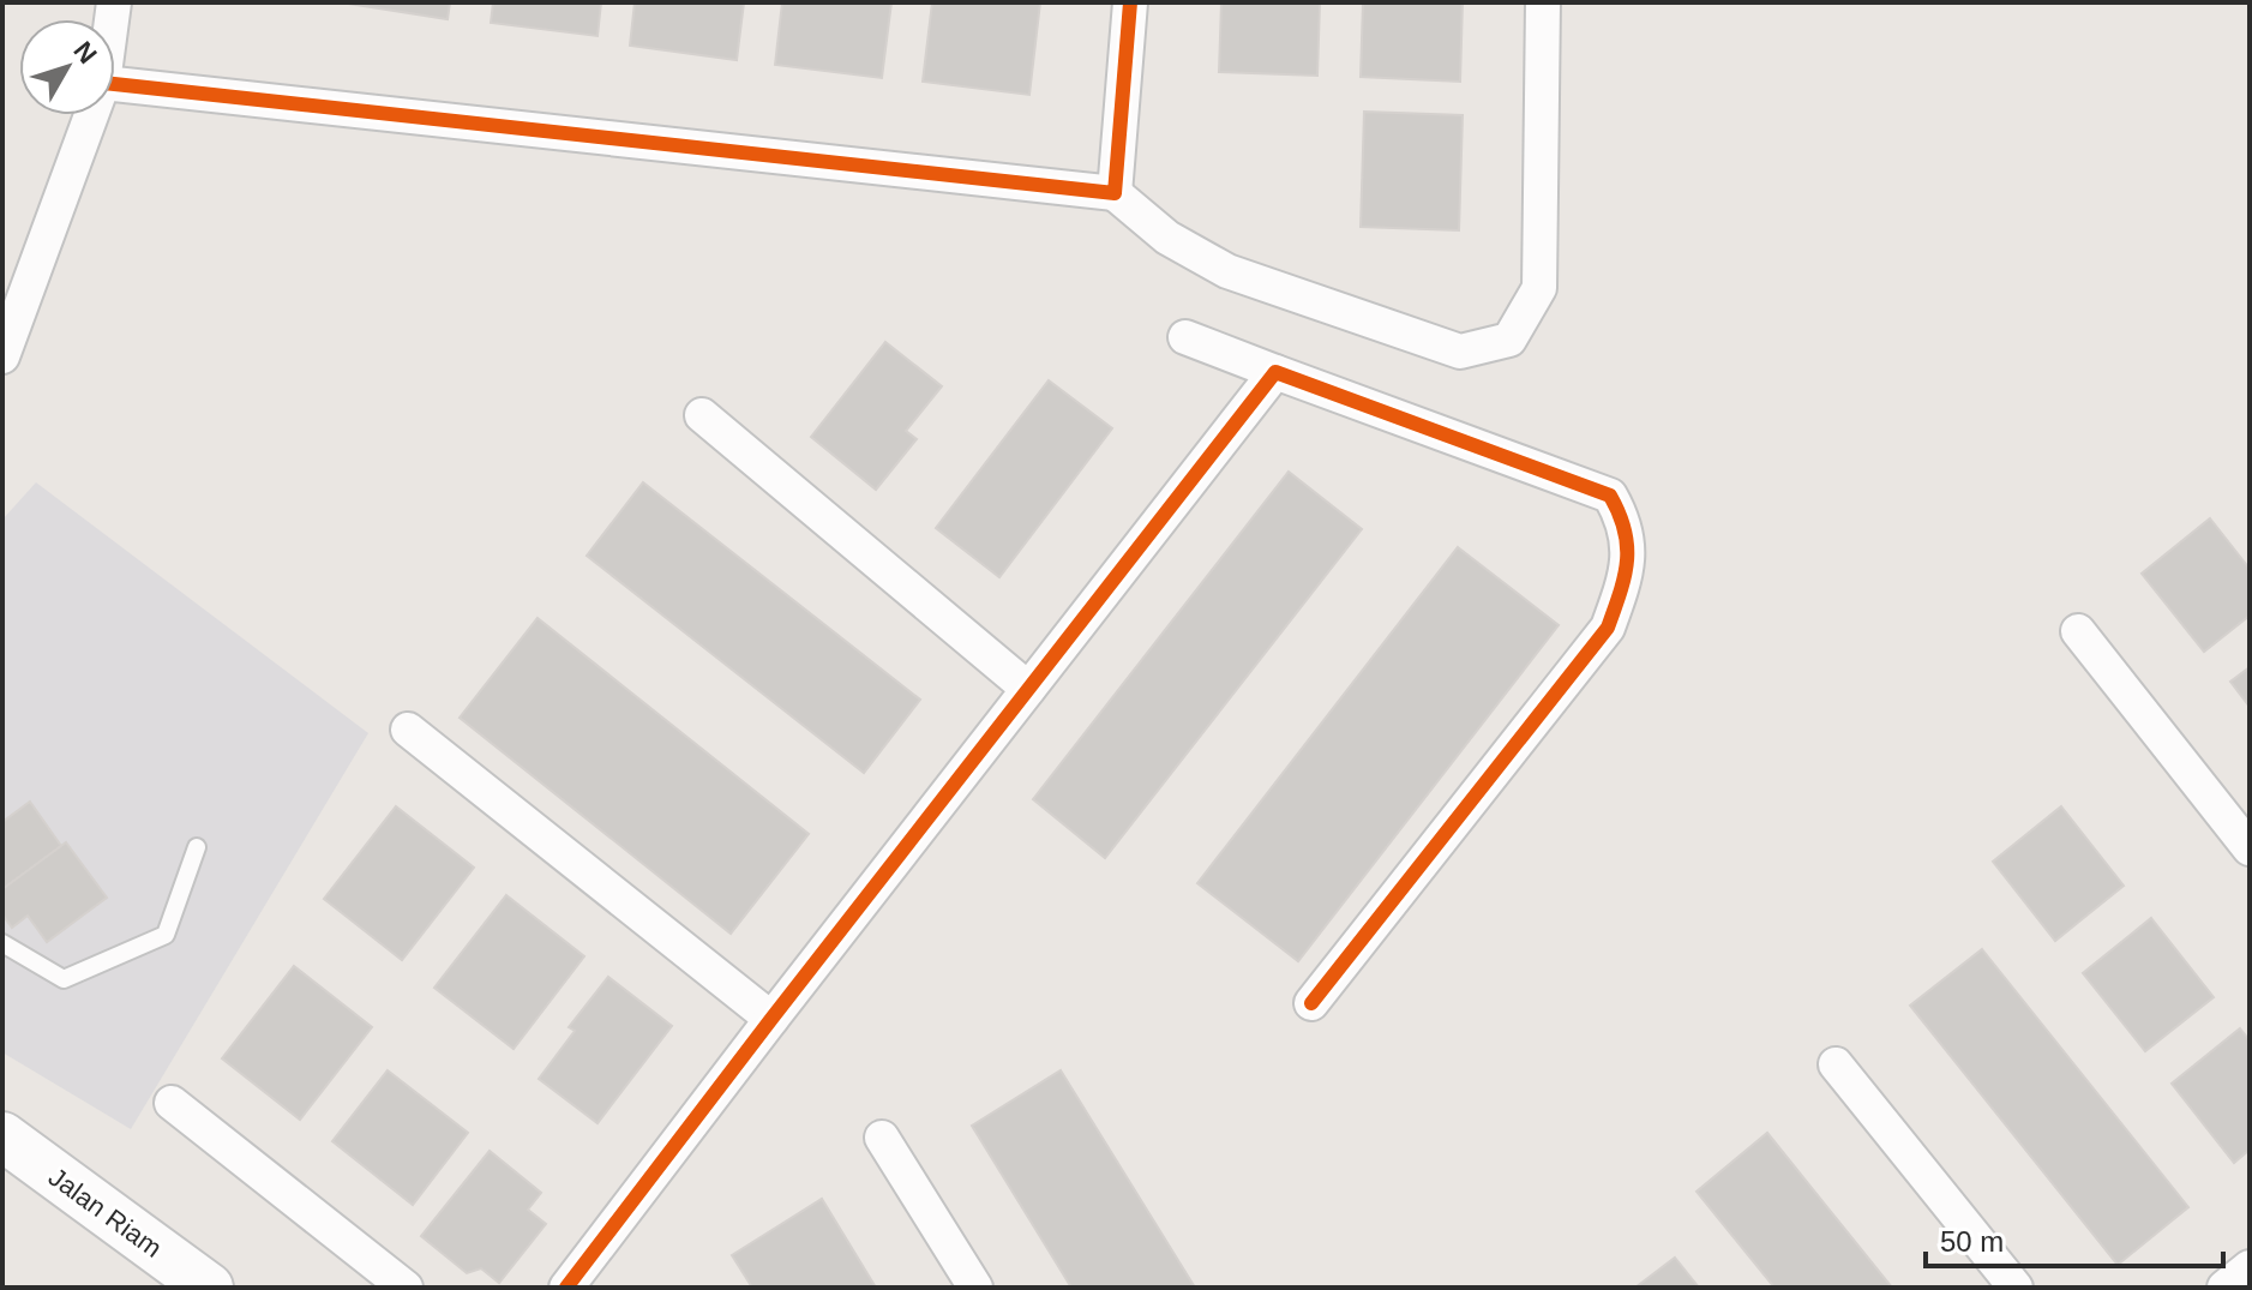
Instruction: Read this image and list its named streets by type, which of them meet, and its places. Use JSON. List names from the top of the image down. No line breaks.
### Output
{"streets":{"main road":["Jalan Riam"]},"scale_bar":"50 m","north":"top right"}
